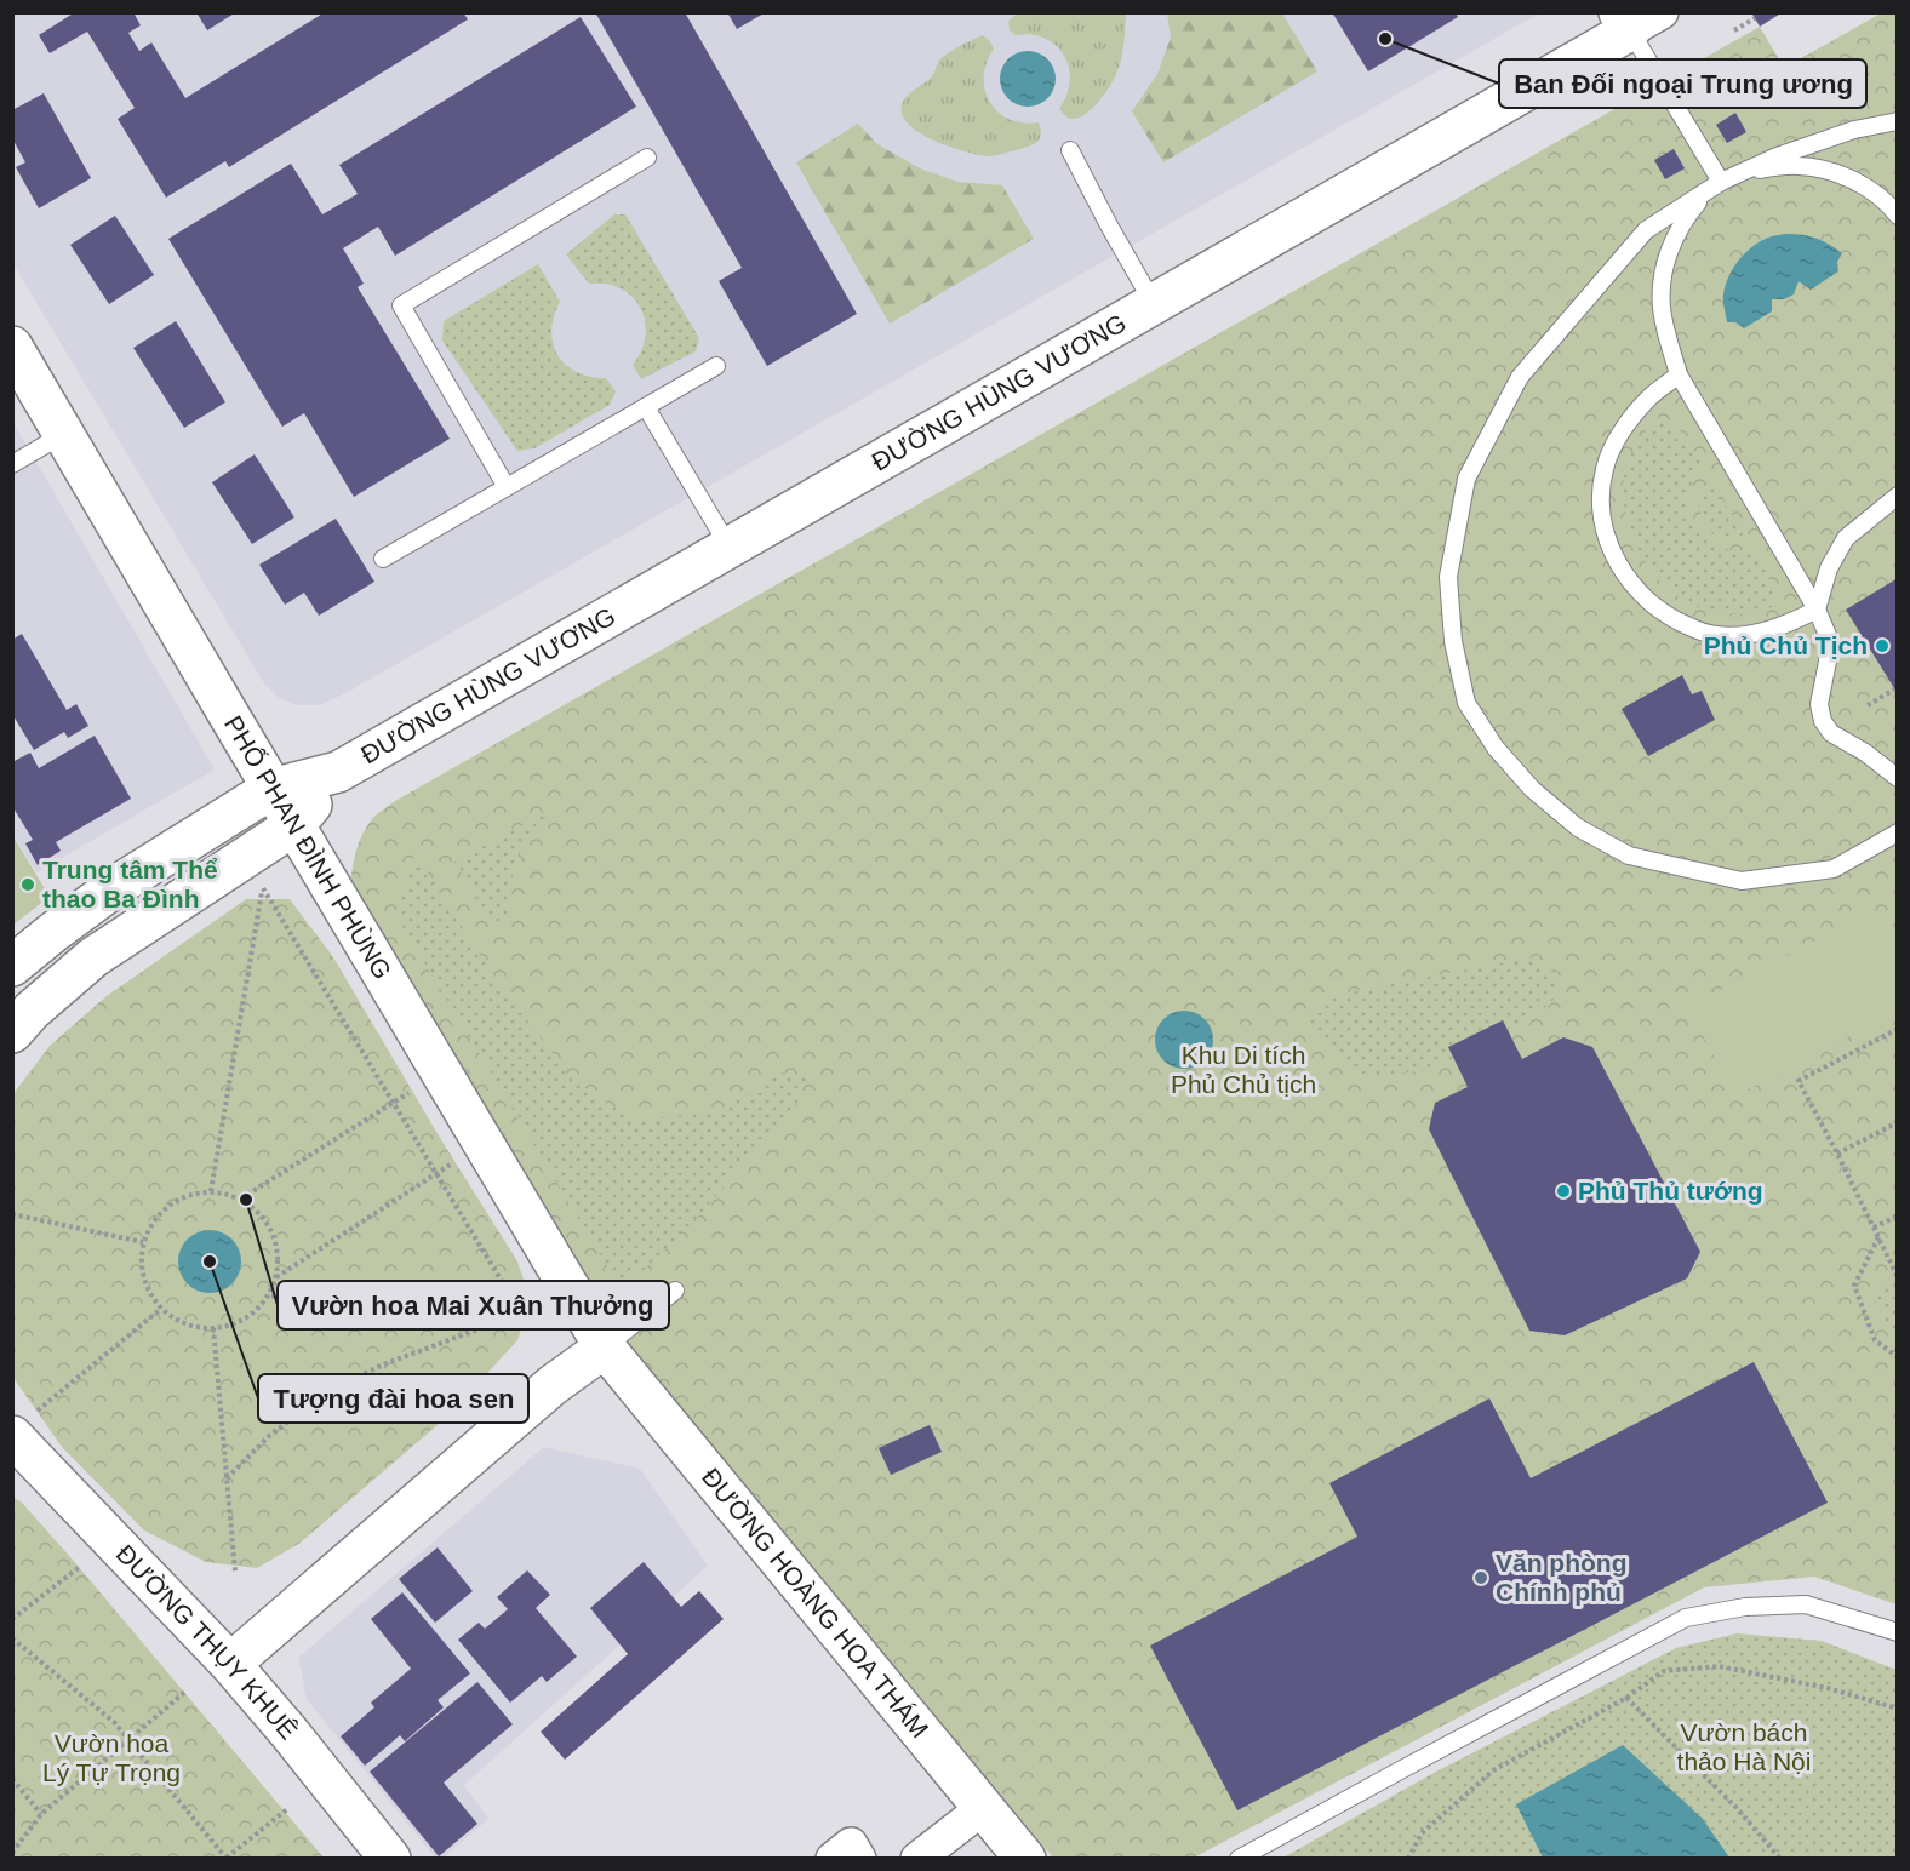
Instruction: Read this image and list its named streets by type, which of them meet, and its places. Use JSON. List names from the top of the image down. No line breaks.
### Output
{"streets":{"main road":["ĐƯỜNG HÙNG VƯƠNG","PHỐ PHAN ĐÌNH PHÙNG","ĐƯỜNG HOÀNG HOA THÁM","ĐƯỜNG THỤY KHUÊ"]},"crossings":[["ĐƯỜNG HÙNG VƯƠNG","PHỐ PHAN ĐÌNH PHÙNG"],["PHỐ PHAN ĐÌNH PHÙNG","ĐƯỜNG HOÀNG HOA THÁM"]],"parks":["Khu Di tích Phủ Chủ tịch","Vườn bách thảo Hà Nội","Vườn hoa Lý Tự Trọng"],"places":["Ban Đối ngoại Trung ương","Phủ Chủ Tịch","Trung tâm Thể thao Ba Đình","Phủ Thủ tướng","Vườn hoa Mai Xuân Thưởng","Tượng đài hoa sen","Văn phòng Chính phủ"]}
